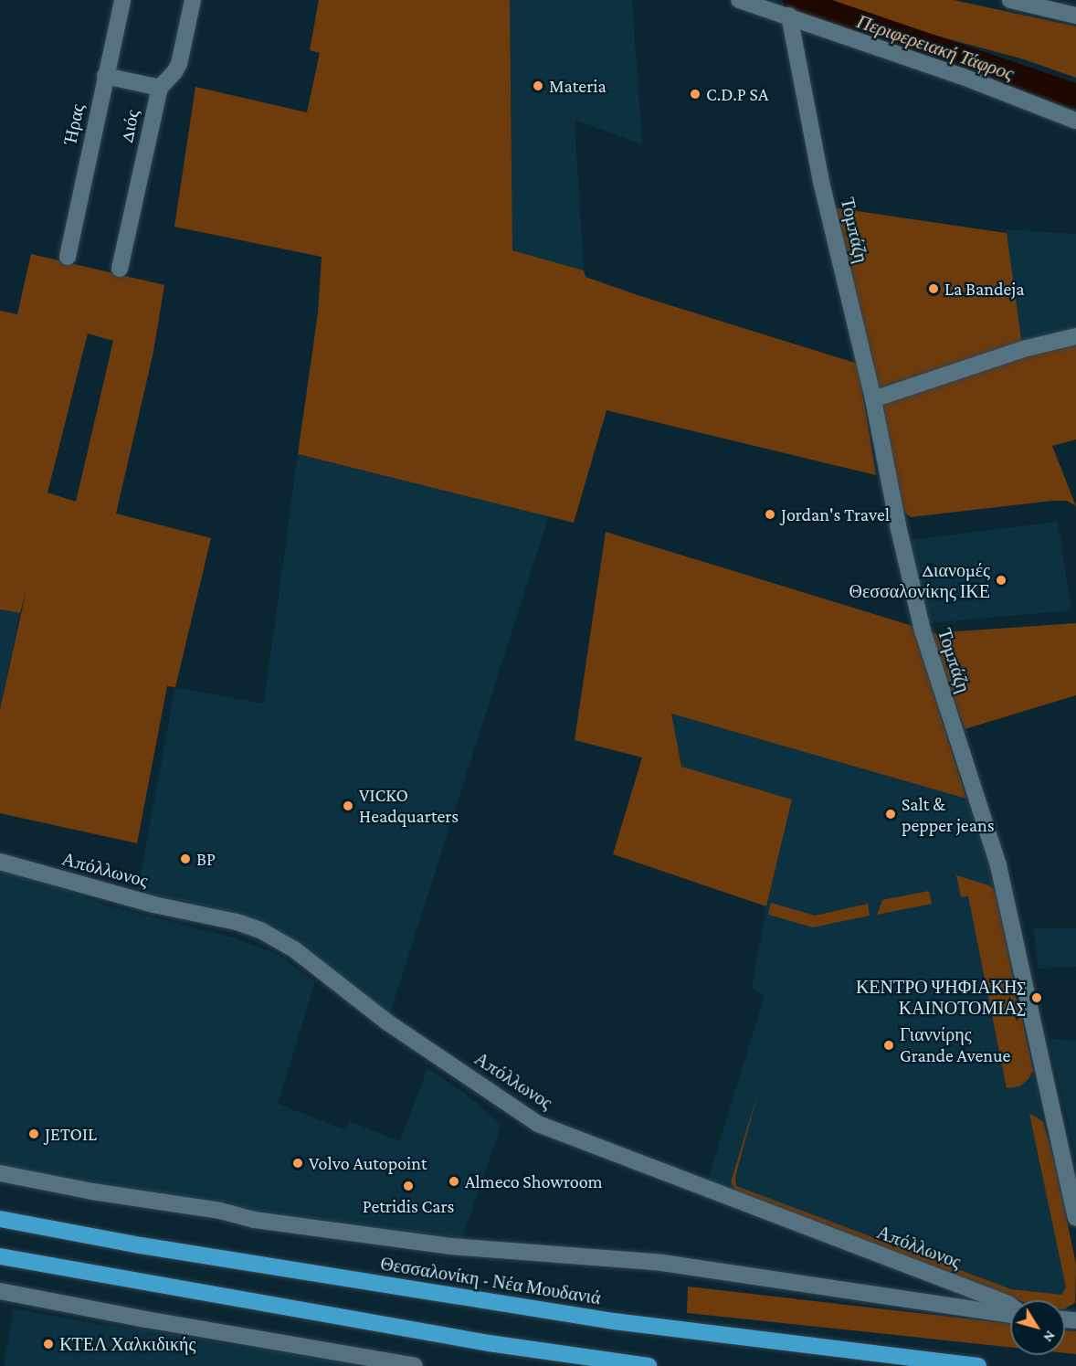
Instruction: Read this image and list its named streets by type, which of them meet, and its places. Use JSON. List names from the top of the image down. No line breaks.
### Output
{"streets":{"highway":["Θεσσαλονίκη - Νέα Μουδανιά"],"street":["Ήρας","Διός","Τομπάζη","Απόλλωνος"]},"water":["Περιφερειακή Τάφρος"],"places":["Materia","C.D.P SA","La Bandeja","Jordan's Travel","Διανομές Θεσσαλονίκης ΙΚΕ","VICKO Headquarters","Salt & pepper jeans","BP","ΚΕΝΤΡΟ ΨΗΦΙΑΚΗΣ ΚΑΙΝΟΤΟΜΙΑΣ","Γιαννίρης Grande Avenue","JETOIL","Volvo Autopoint","Almeco Showroom","Petridis Cars","ΚΤΕΛ Χαλκιδικής"],"north":"bottom right"}
